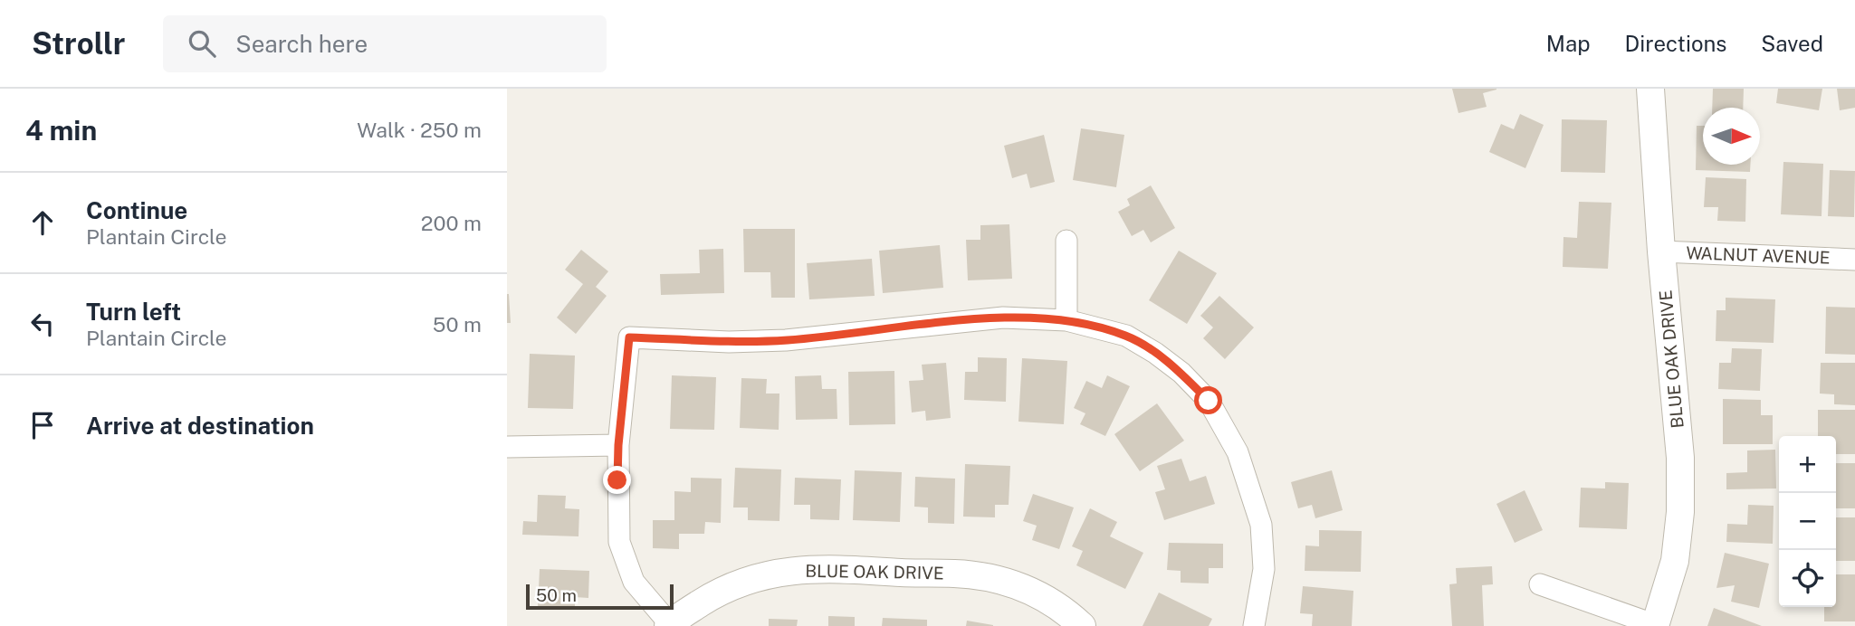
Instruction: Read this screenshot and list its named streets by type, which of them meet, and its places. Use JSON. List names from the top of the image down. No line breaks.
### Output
{"streets":{"street":["WALNUT AVENUE","BLUE OAK DRIVE"]},"crossings":[["WALNUT AVENUE","BLUE OAK DRIVE"]],"scale_bar":"50 m","north":"right","page":{"header":"Strollr","search":"Search here","nav":["Map","Directions","Saved"],"heading":["4 min","Walk · 250 m"],"list":[["Continue","Plantain Circle","200 m"],["Turn left","Plantain Circle","50 m"],"Arrive at destination"],"map_buttons":["+","−"],"scale":"50 m"}}
